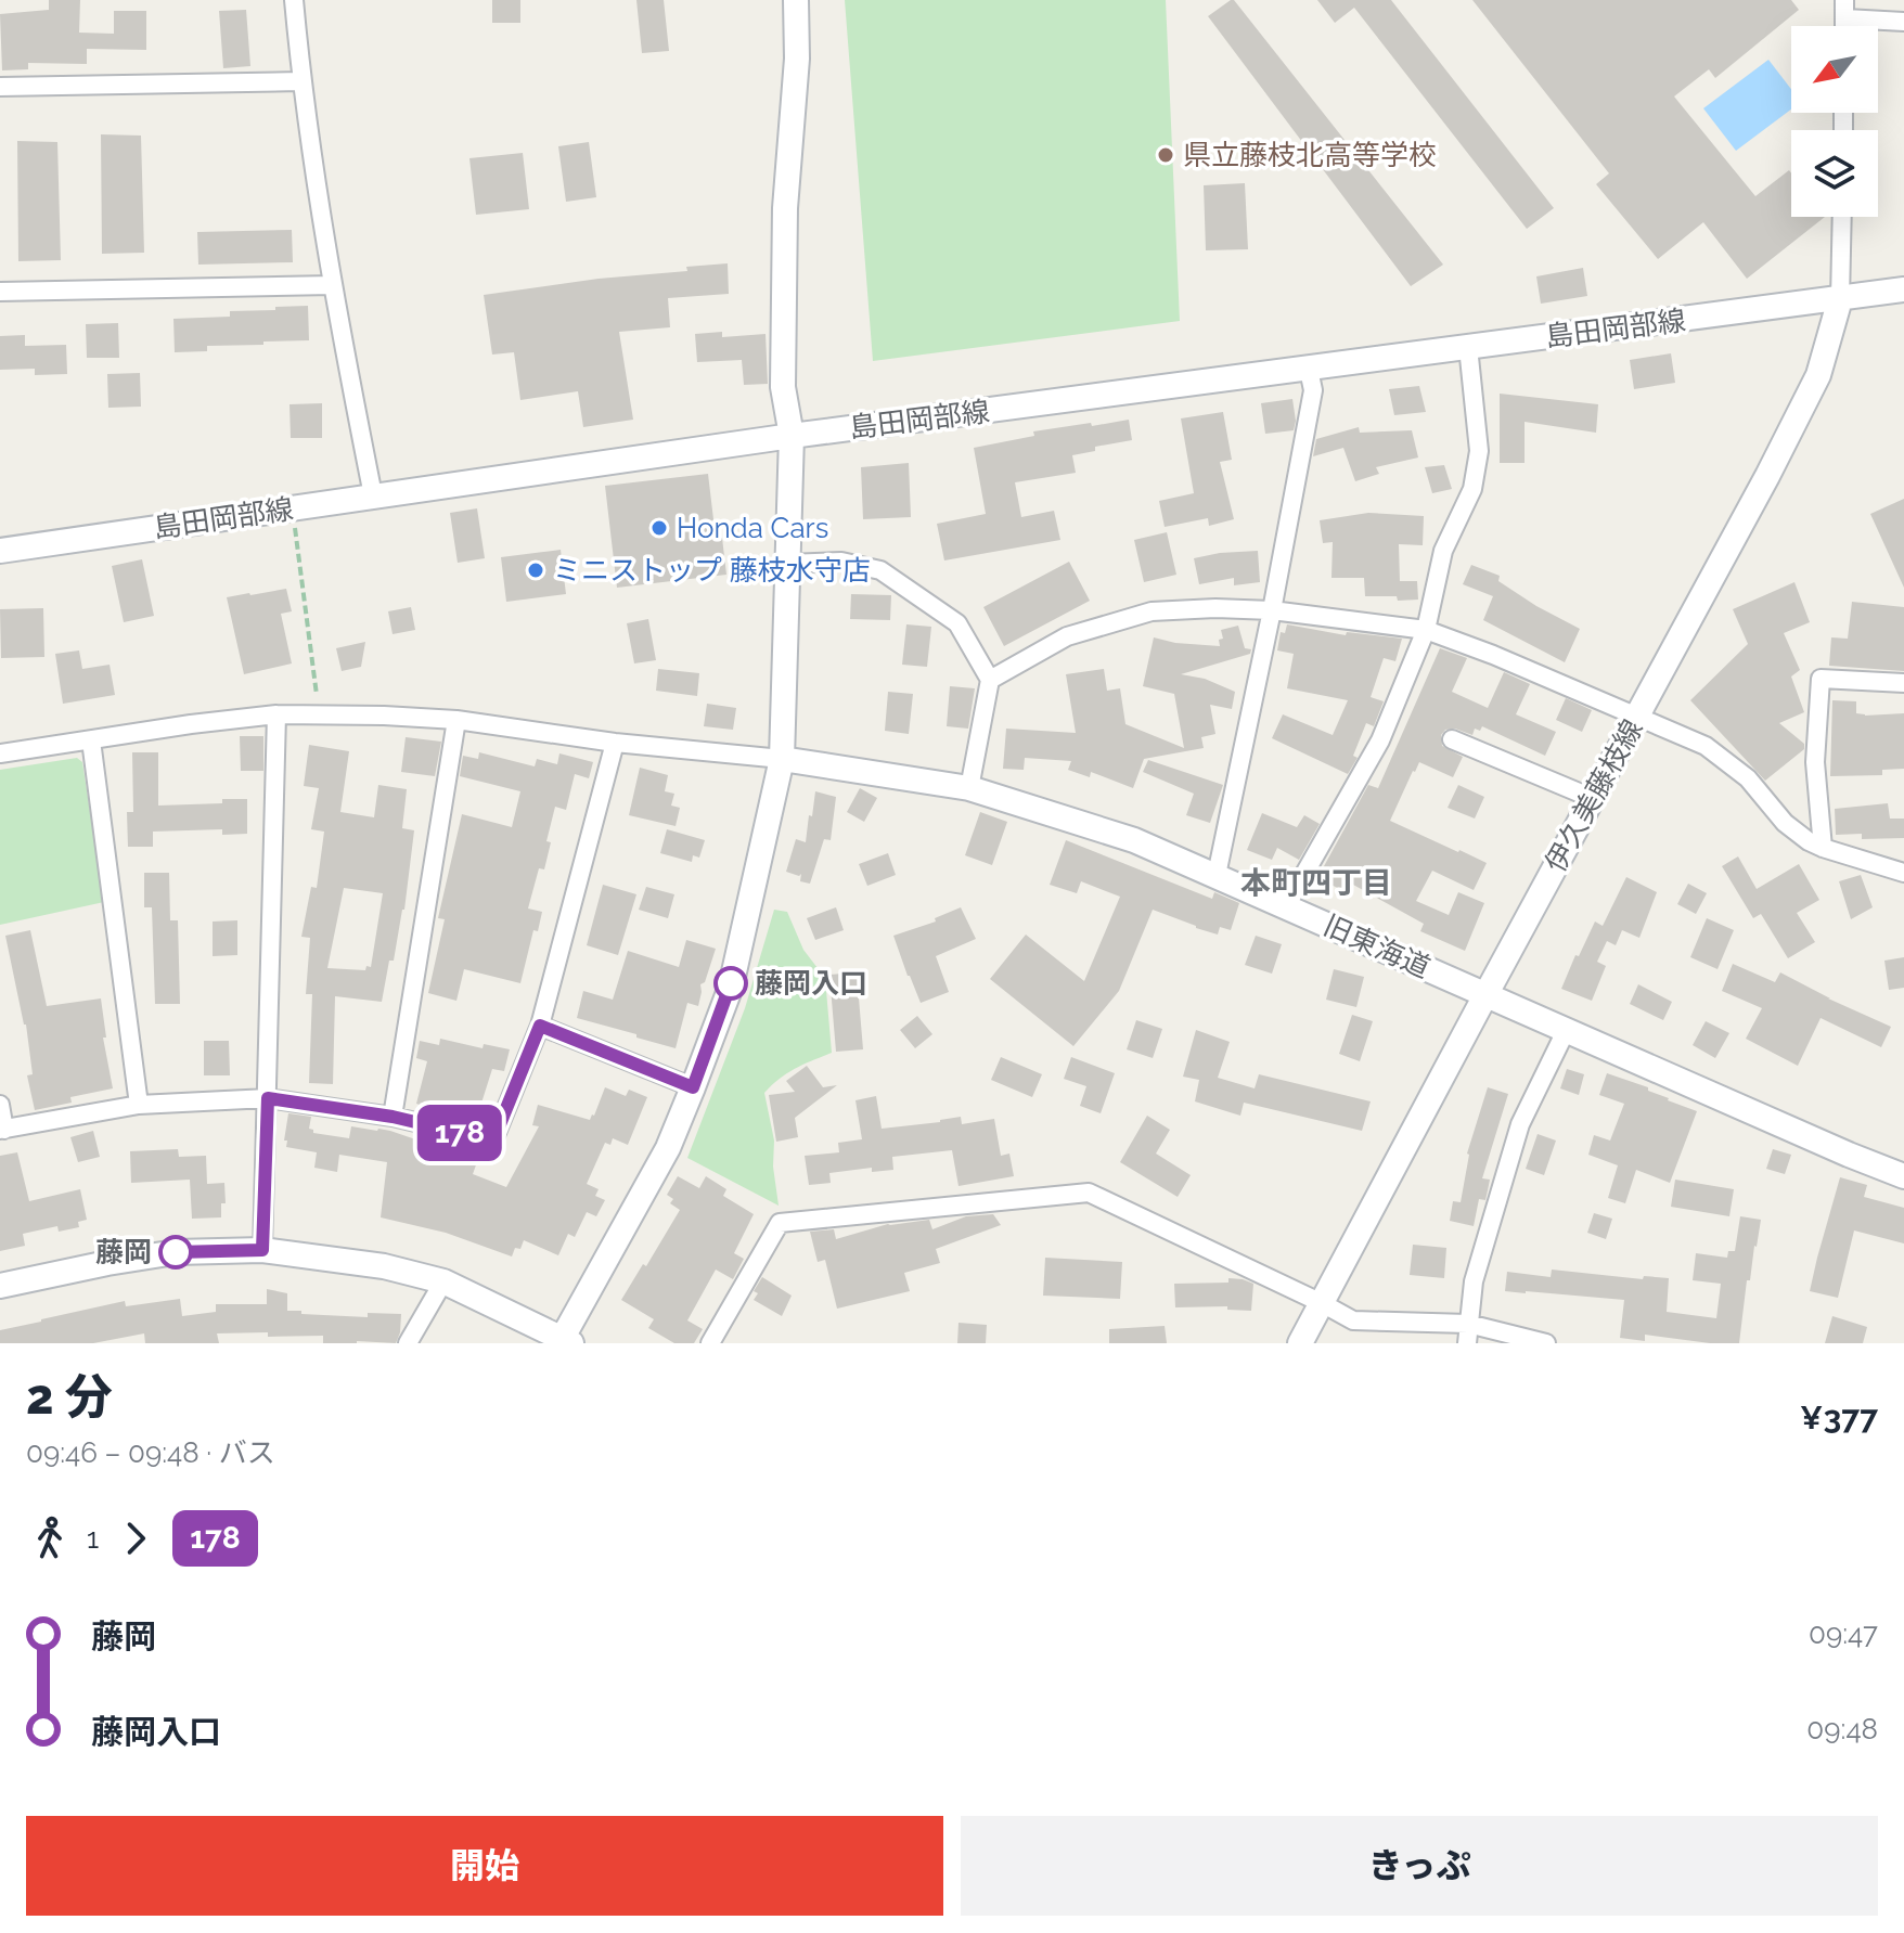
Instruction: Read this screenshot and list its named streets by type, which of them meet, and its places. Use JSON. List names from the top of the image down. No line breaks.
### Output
{"streets":{"street":["島田岡部線","伊久美藤枝線","旧東海道"]},"crossings":[["島田岡部線","伊久美藤枝線"],["伊久美藤枝線","旧東海道"]],"districts":["本町四丁目"],"places":["県立藤枝北高等学校","Honda Cars","ミニストップ 藤枝水守店","藤岡入口","藤岡"],"lines":["bus line 178"],"north":"bottom left","page":{"on_map":"178","heading":["2 分","09:46 – 09:48 · バス","¥377"],"legs":["1","178"],"list":[{"name":"藤岡","value":"09:47"},{"name":"藤岡入口","value":"09:48"}],"buttons":["開始","きっぷ"]}}
